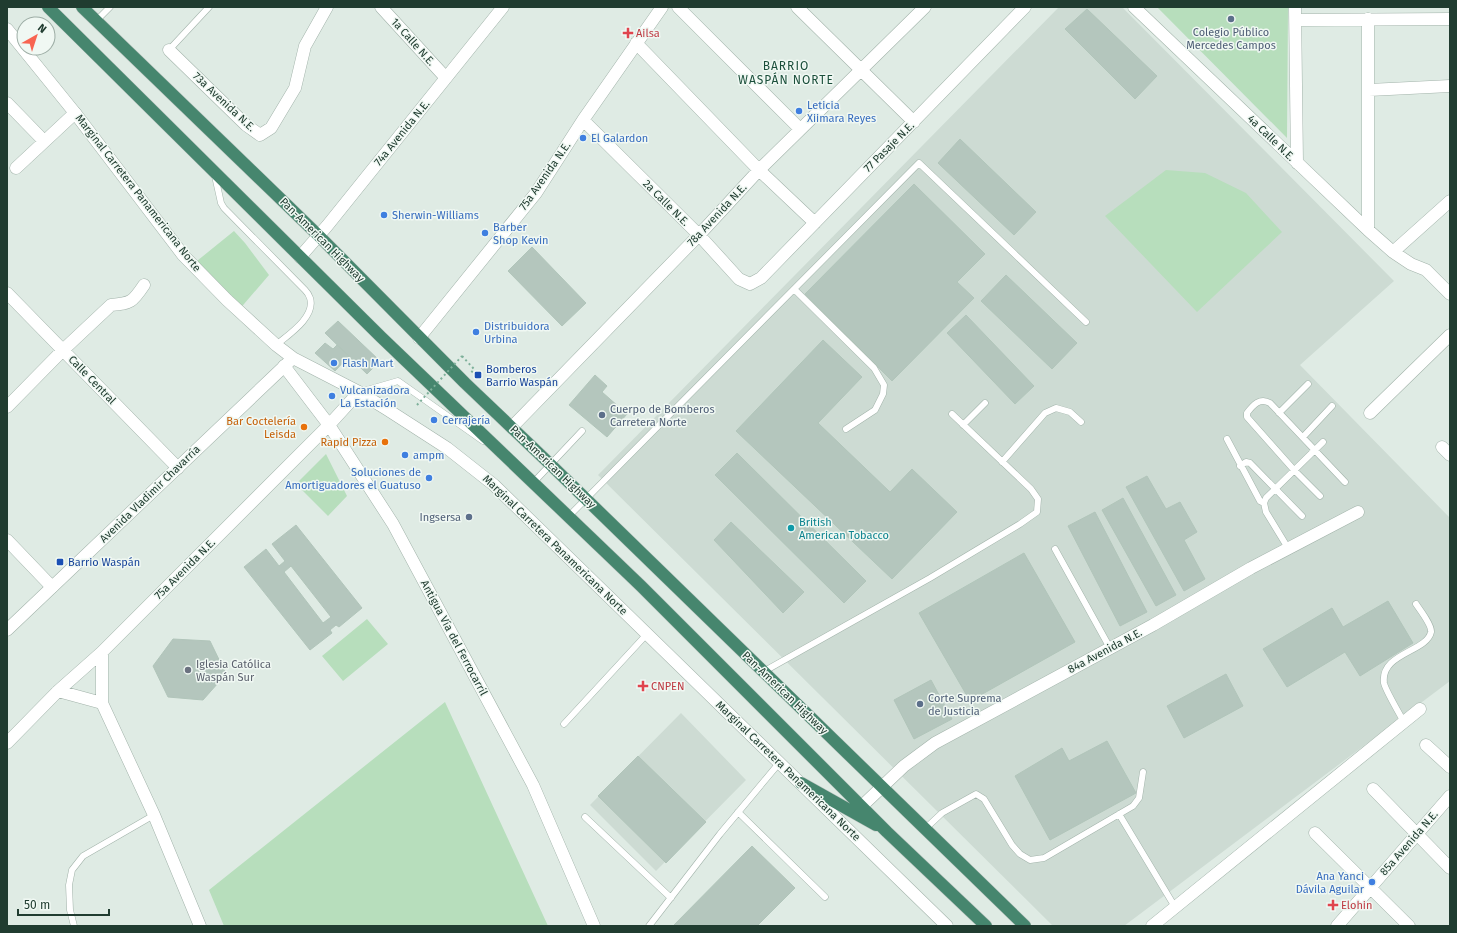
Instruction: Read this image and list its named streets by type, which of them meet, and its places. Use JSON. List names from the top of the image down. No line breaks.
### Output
{"streets":{"highway":["Pan-American Highway"],"street":["1a Calle N.E.","73a Avenida N.E.","74a Avenida N.E.","4a Calle N.E.","77 Pasaje N.E.","75a Avenida N.E.","Marginal Carretera Panamericana Norte","2a Calle N.E.","78a Avenida N.E.","Calle Central","Avenida Vladimir Chavarría","Antigua Vía del Ferrocarril","84a Avenida N.E.","85a Avenida N.E."]},"crossings":[["1a Calle N.E.","74a Avenida N.E."],["74a Avenida N.E.","Pan-American Highway"],["77 Pasaje N.E.","2a Calle N.E."],["75a Avenida N.E.","Marginal Carretera Panamericana Norte"],["75a Avenida N.E.","2a Calle N.E."],["75a Avenida N.E.","Pan-American Highway"],["75a Avenida N.E.","Antigua Vía del Ferrocarril"],["Marginal Carretera Panamericana Norte","Avenida Vladimir Chavarría"],["2a Calle N.E.","78a Avenida N.E."],["78a Avenida N.E.","Pan-American Highway"],["Pan-American Highway","84a Avenida N.E."],["Calle Central","Avenida Vladimir Chavarría"],["Avenida Vladimir Chavarría","Antigua Vía del Ferrocarril"]],"districts":["BARRIO WASPÁN NORTE"],"places":{"other":["Colegio Público Mercedes Campos","Leticia Xiimara Reyes","El Galardon","Sherwin-Williams","Barber Shop Kevin","Distribuidora Urbina","Flash Mart","Vulcanizadora La Estación","Cuerpo de Bomberos Carretera Norte","Cerrajería","Bar Coctelería Leisda","Rapid Pizza","ampm","Soluciones de Amortiguadores el Guatuso","Ingsersa","British American Tobacco","Iglesia Católica Waspán Sur","Corte Suprema de Justicia","Ana Yanci Dávila Aguilar"],"health":["Ailsa","CNPEN","Elohin"],"transit":["Bomberos Barrio Waspán","Barrio Waspán"]},"scale_bar":"50 m","north":"top right"}
